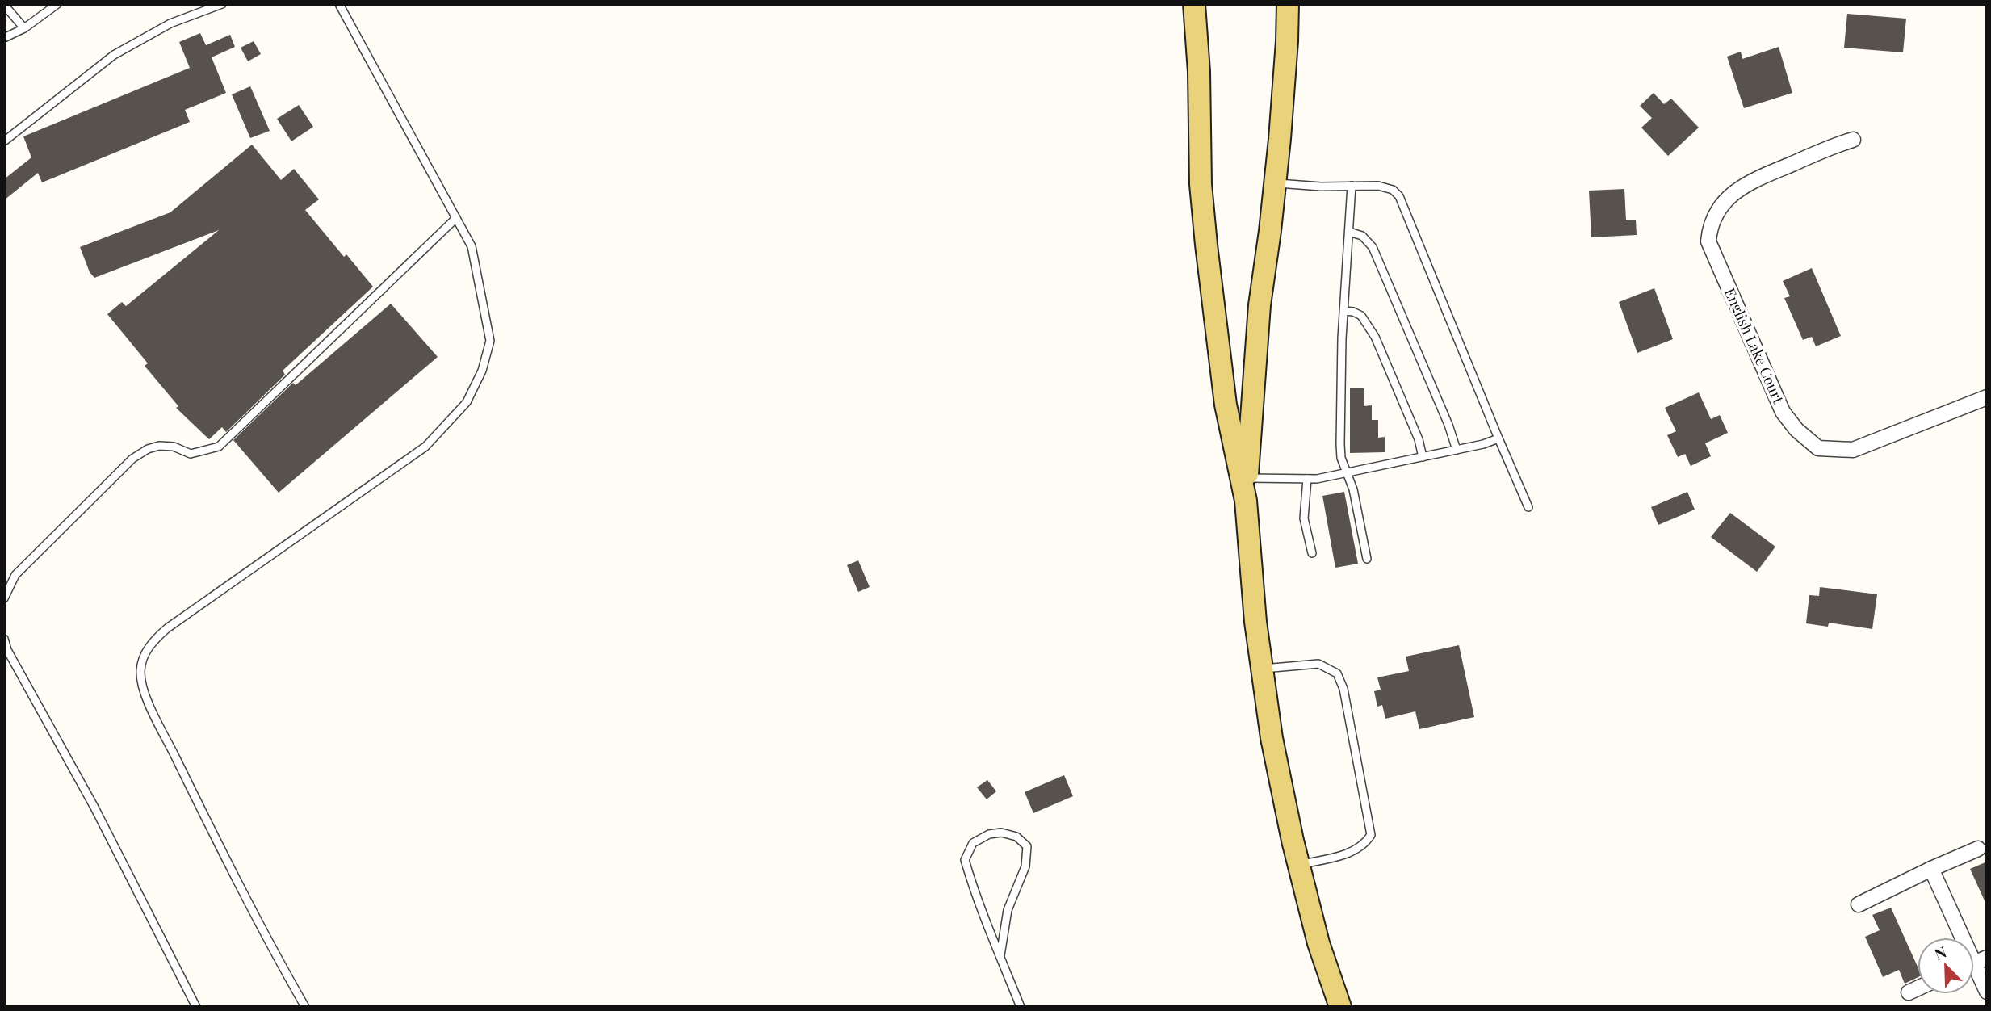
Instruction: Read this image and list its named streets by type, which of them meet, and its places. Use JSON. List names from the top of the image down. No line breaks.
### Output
{"streets":{"street":["English Lake Court"]},"north":"top left"}
